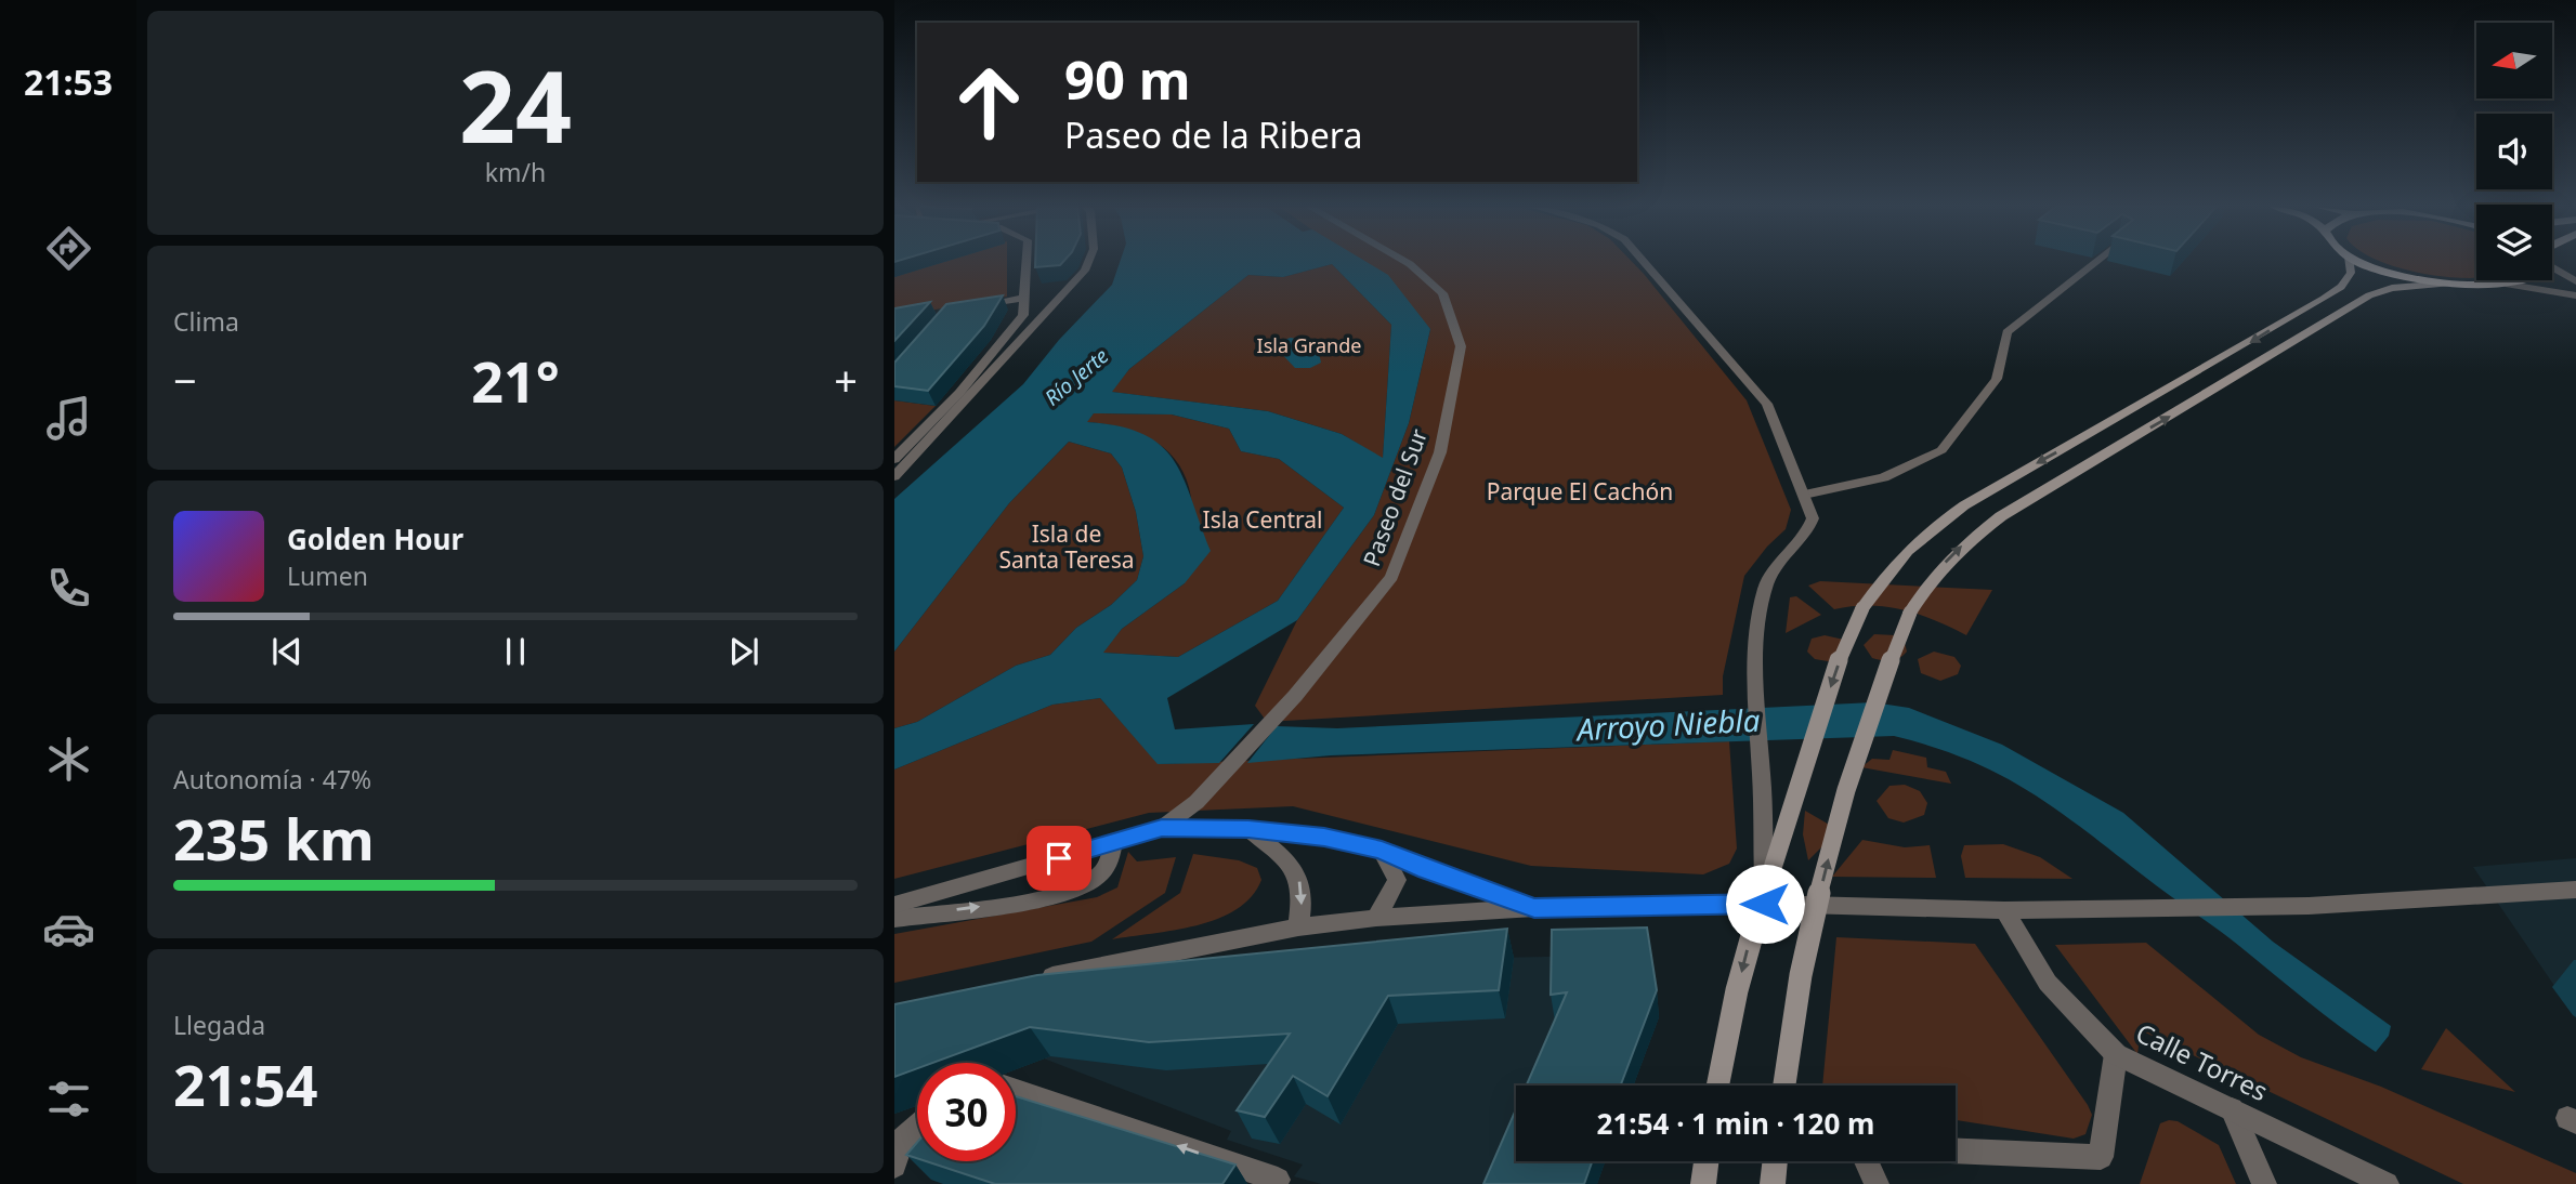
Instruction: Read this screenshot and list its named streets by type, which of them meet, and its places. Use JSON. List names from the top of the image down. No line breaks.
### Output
{"streets":{"street":["Paseo del Sur","Calle Torres"]},"water":["Río Jerte","Arroyo Niebla"],"parks":["Isla Grande","Parque El Cachón","Isla Central","Isla de Santa Teresa"],"north":"left","page":{"tabs":"21:53","tile":[["24","km/h"],"Clima",["Autonomía · 47%","235 km"],["Llegada","21:54"]],"turn":["90 m","Paseo de la Ribera"],"heat":["−","21°","+"],"song":["Golden Hour","Lumen"],"limit":"30","trip":"21:54 · 1 min · 120 m"}}
